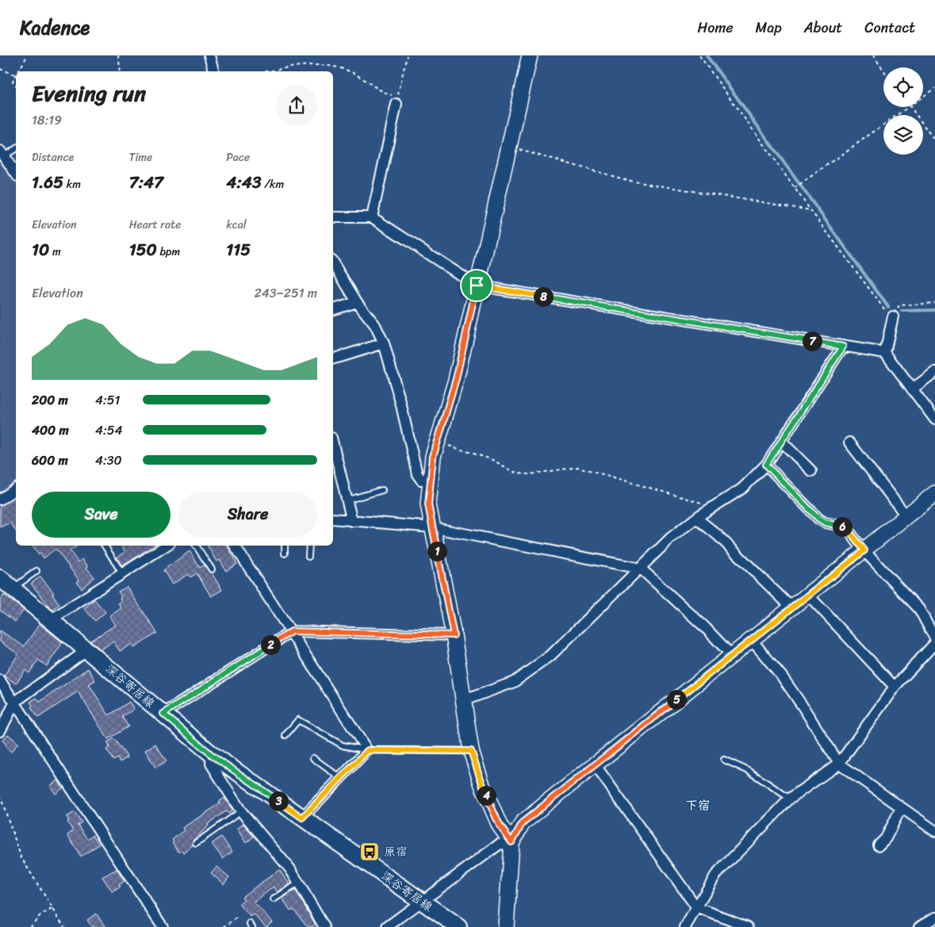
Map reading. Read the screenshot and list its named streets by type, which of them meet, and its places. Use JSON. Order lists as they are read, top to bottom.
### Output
{
  "streets": {
    "main road": ["深谷寄居線"]
  },
  "districts": ["下宿"],
  "places": {
    "bus stop": ["原宿"]
  },
  "page": {
    "header": "Kadence",
    "nav": [
      "Home",
      "Map",
      "About",
      "Contact"
    ],
    "heading": ["Evening run", "18:19"],
    "stats": [
      ["Distance", "1.65 km"],
      ["Time", "7:47"],
      ["Pace", "4:43 /km"],
      ["Elevation", "10 m"],
      ["Heart rate", "150 bpm"],
      ["kcal", "115"]
    ],
    "chart": ["Elevation", "243–251 m"],
    "pins": [
      "8",
      "7",
      "6",
      "1",
      "2",
      "5",
      "4",
      "3"
    ],
    "list": [
      {
        "name": "200 m",
        "note": "4:51"
      },
      {
        "name": "400 m",
        "note": "4:54"
      },
      {
        "name": "600 m",
        "note": "4:30"
      }
    ],
    "buttons": ["Save", "Share"]
  }
}
